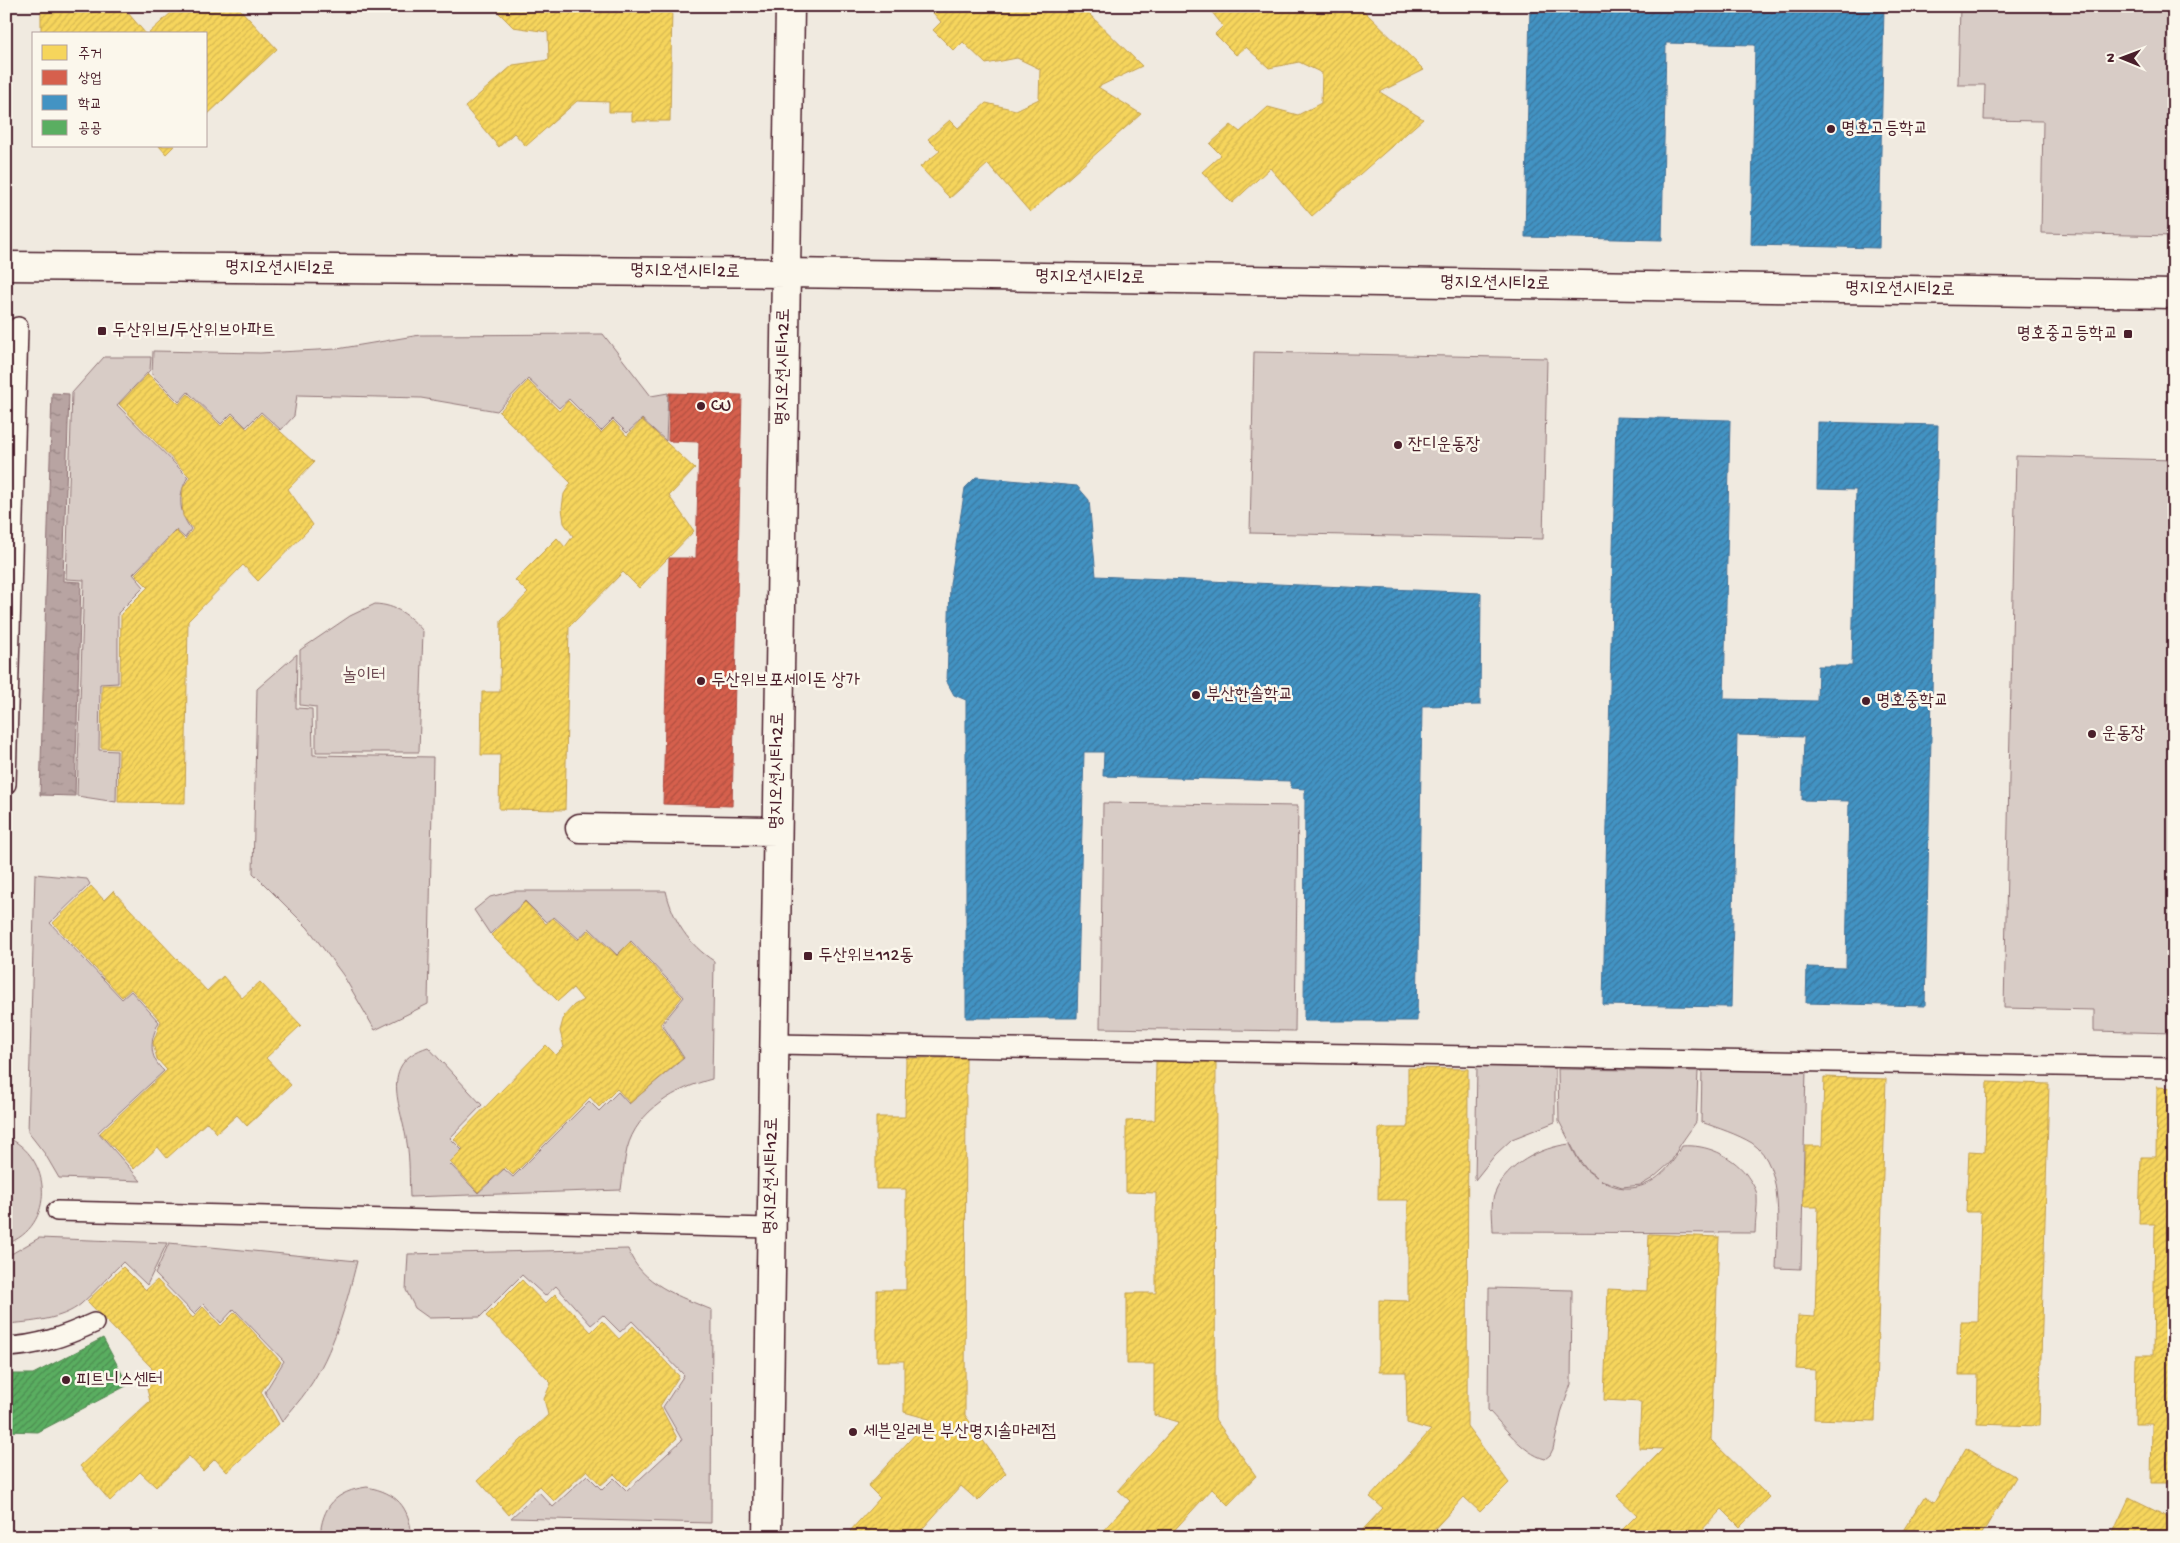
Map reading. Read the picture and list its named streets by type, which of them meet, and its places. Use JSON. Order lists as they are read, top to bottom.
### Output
{
  "streets": {
    "street": ["명지오션시티2로", "명지오션시티12로"]
  },
  "crossings": [
    ["명지오션시티2로", "명지오션시티12로"]
  ],
  "parks": ["놀이터"],
  "places": {
    "other": [
      "명호고등학교",
      "CU",
      "잔디운동장",
      "두산위브포세이돈 상가",
      "부산한솔학교",
      "명호중학교",
      "운동장",
      "피트니스센터",
      "세븐일레븐 부산명지솔마레점"
    ],
    "transit": ["두산위브/두산위브아파트", "명호중고등학교", "두산위브112동"]
  },
  "legend": [
    "주거",
    "상업",
    "학교",
    "공공"
  ],
  "north": "left"
}
